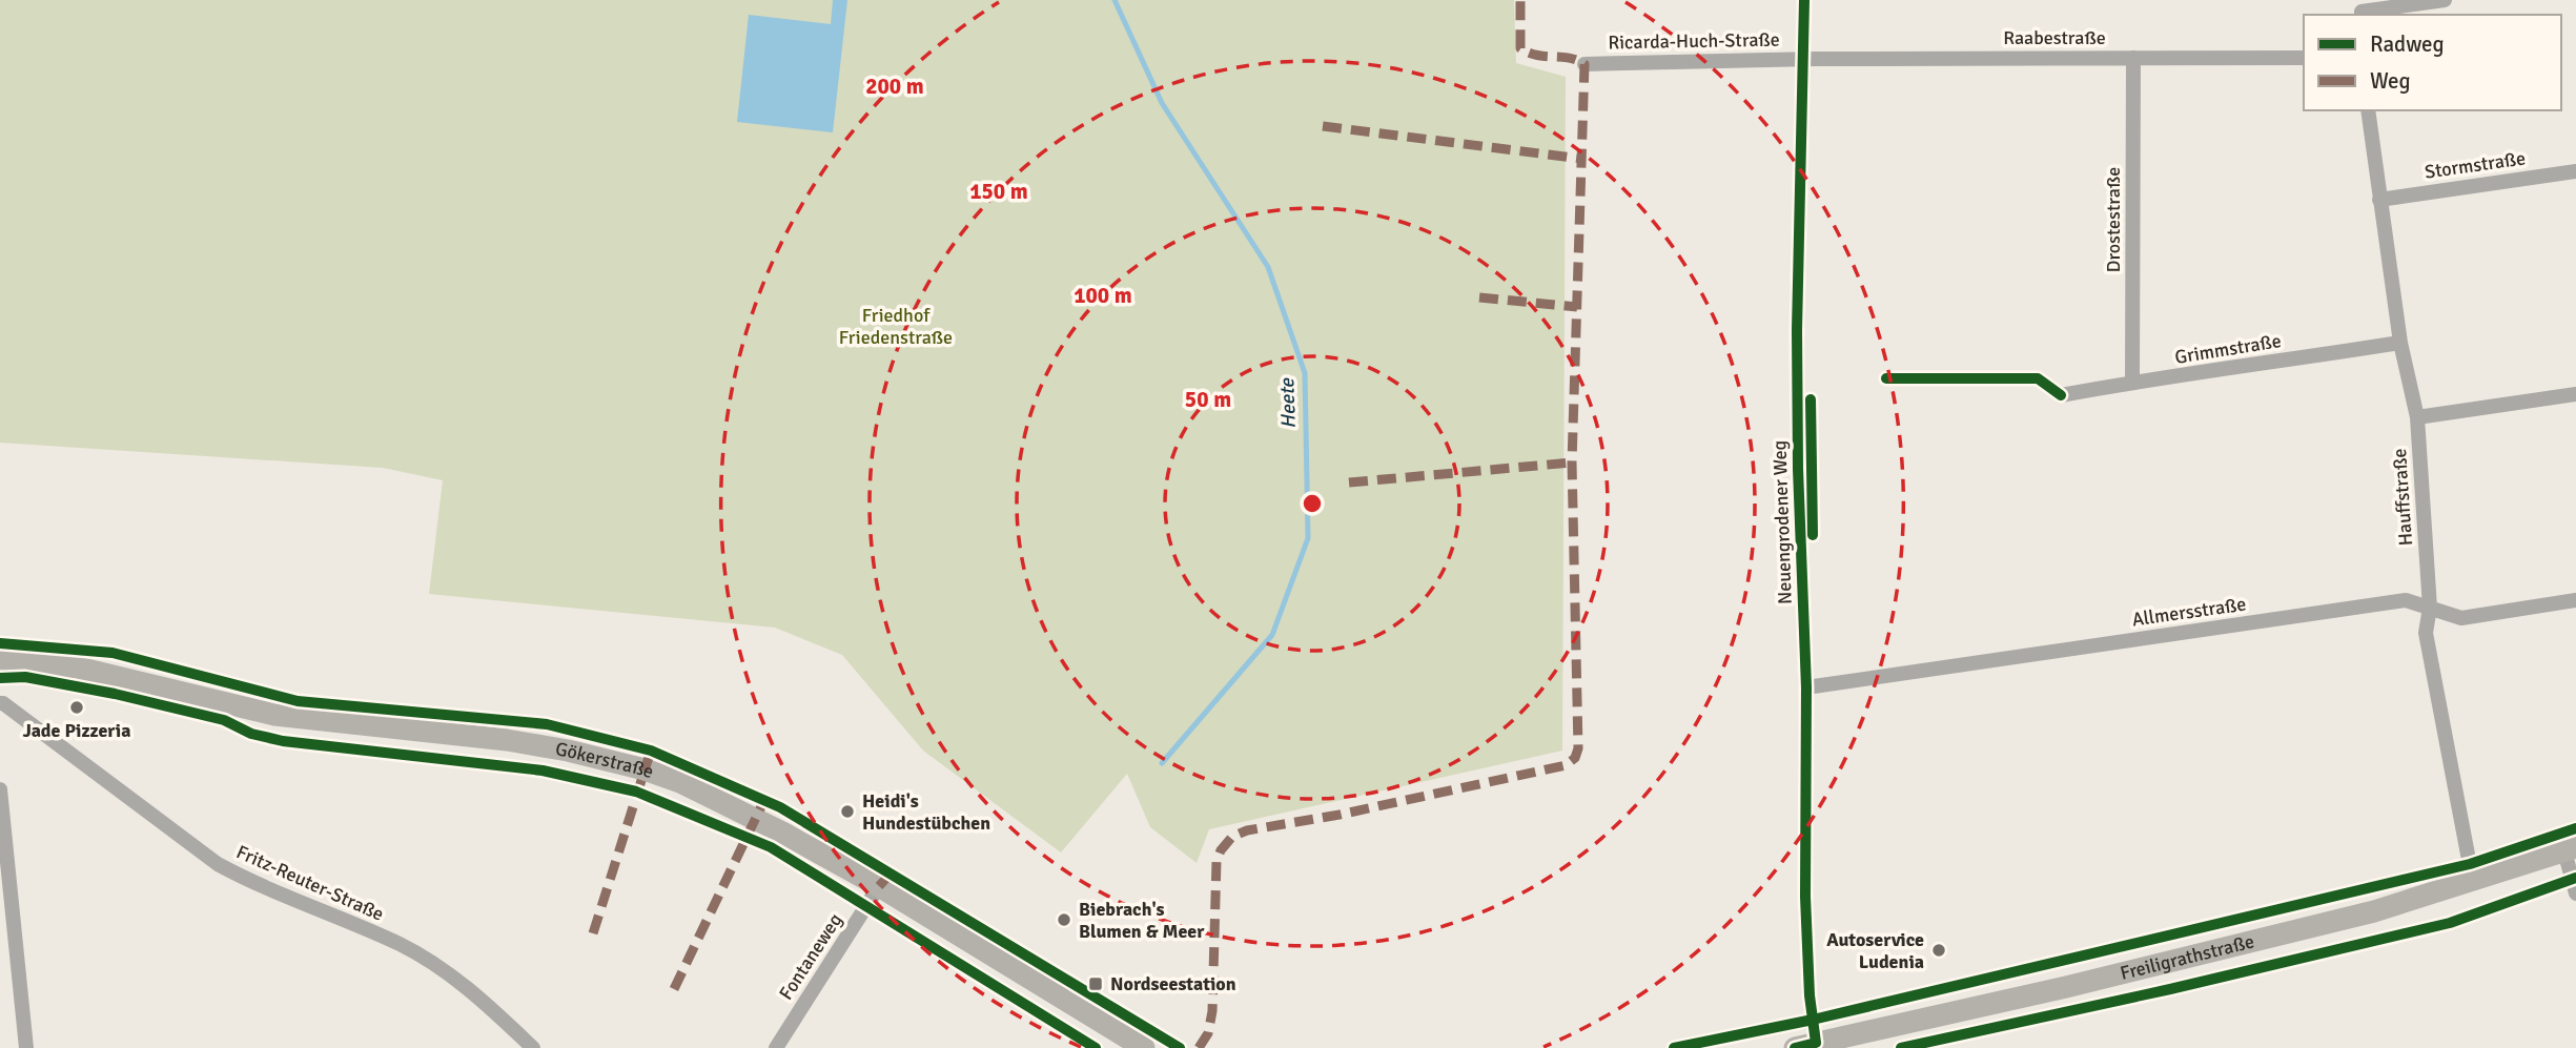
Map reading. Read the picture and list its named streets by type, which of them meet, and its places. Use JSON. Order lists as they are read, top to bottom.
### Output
{
  "streets": {
    "main road": ["Gökerstraße", "Freiligrathstraße"],
    "street": [
      "Raabestraße",
      "Ricarda-Huch-Straße",
      "Stormstraße",
      "Drostestraße",
      "Grimmstraße",
      "Hauffstraße",
      "Neuengrodener Weg",
      "Allmersstraße",
      "Fritz-Reuter-Straße",
      "Fontaneweg"
    ]
  },
  "crossings": [
    ["Raabestraße", "Ricarda-Huch-Straße"],
    ["Raabestraße", "Drostestraße"],
    ["Raabestraße", "Neuengrodener Weg"],
    ["Ricarda-Huch-Straße", "Neuengrodener Weg"],
    ["Stormstraße", "Hauffstraße"],
    ["Drostestraße", "Grimmstraße"],
    ["Grimmstraße", "Hauffstraße"],
    ["Hauffstraße", "Allmersstraße"],
    ["Hauffstraße", "Freiligrathstraße"],
    ["Neuengrodener Weg", "Allmersstraße"],
    ["Neuengrodener Weg", "Freiligrathstraße"],
    ["Gökerstraße", "Fontaneweg"]
  ],
  "water": ["Heete"],
  "parks": ["Friedhof Friedenstraße"],
  "places": {
    "other": [
      "Jade Pizzeria",
      "Heidi's Hundestübchen",
      "Biebrach's Blumen & Meer",
      "Autoservice Ludenia"
    ],
    "transit": ["Nordseestation"]
  },
  "legend": ["Radweg", "Weg"],
  "rings": [
    "200 m",
    "150 m",
    "100 m",
    "50 m"
  ]
}
